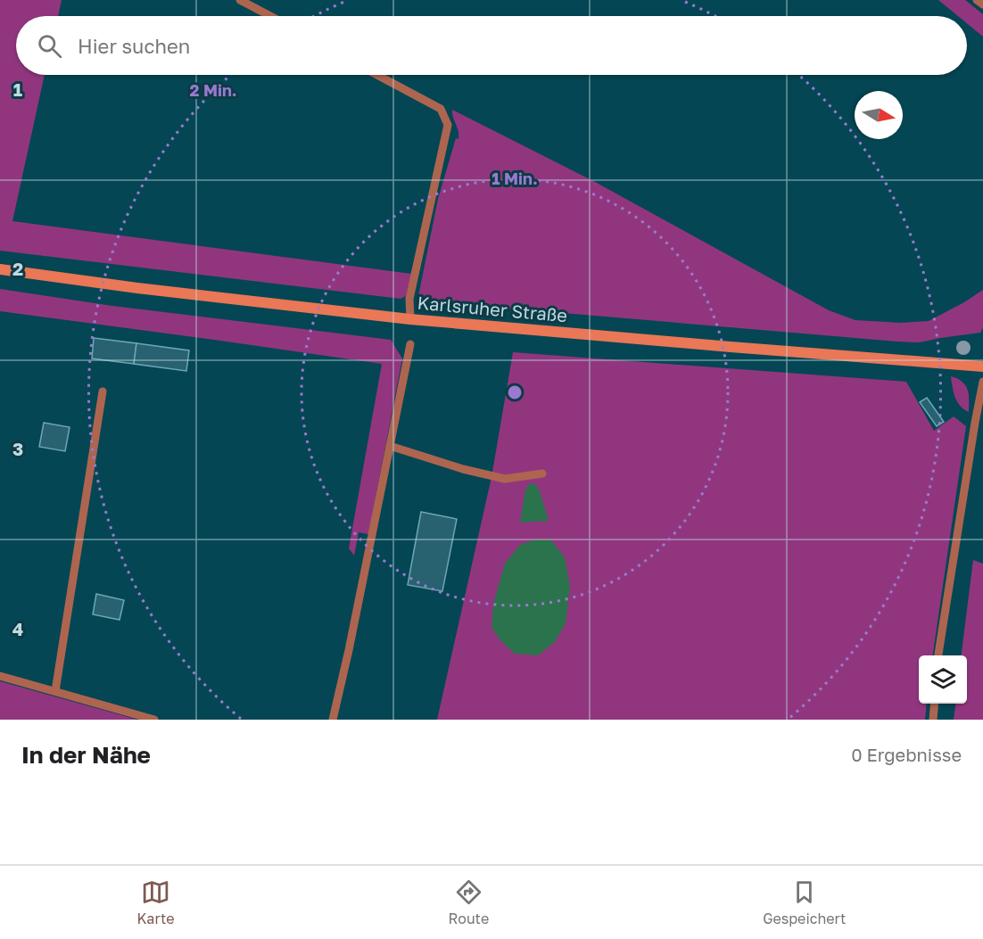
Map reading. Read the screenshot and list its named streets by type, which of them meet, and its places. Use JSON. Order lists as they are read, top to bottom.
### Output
{
  "streets": {
    "main road": ["Karlsruher Straße"]
  },
  "north": "right",
  "page": {
    "search": "Hier suchen",
    "heading": ["In der Nähe", "0 Ergebnisse"],
    "nav": ["Karte", "Route", "Gespeichert"]
  },
  "grid": {
    "rows": [
      "1",
      "2",
      "3",
      "4"
    ]
  },
  "rings": ["2 Min.", "1 Min."]
}
